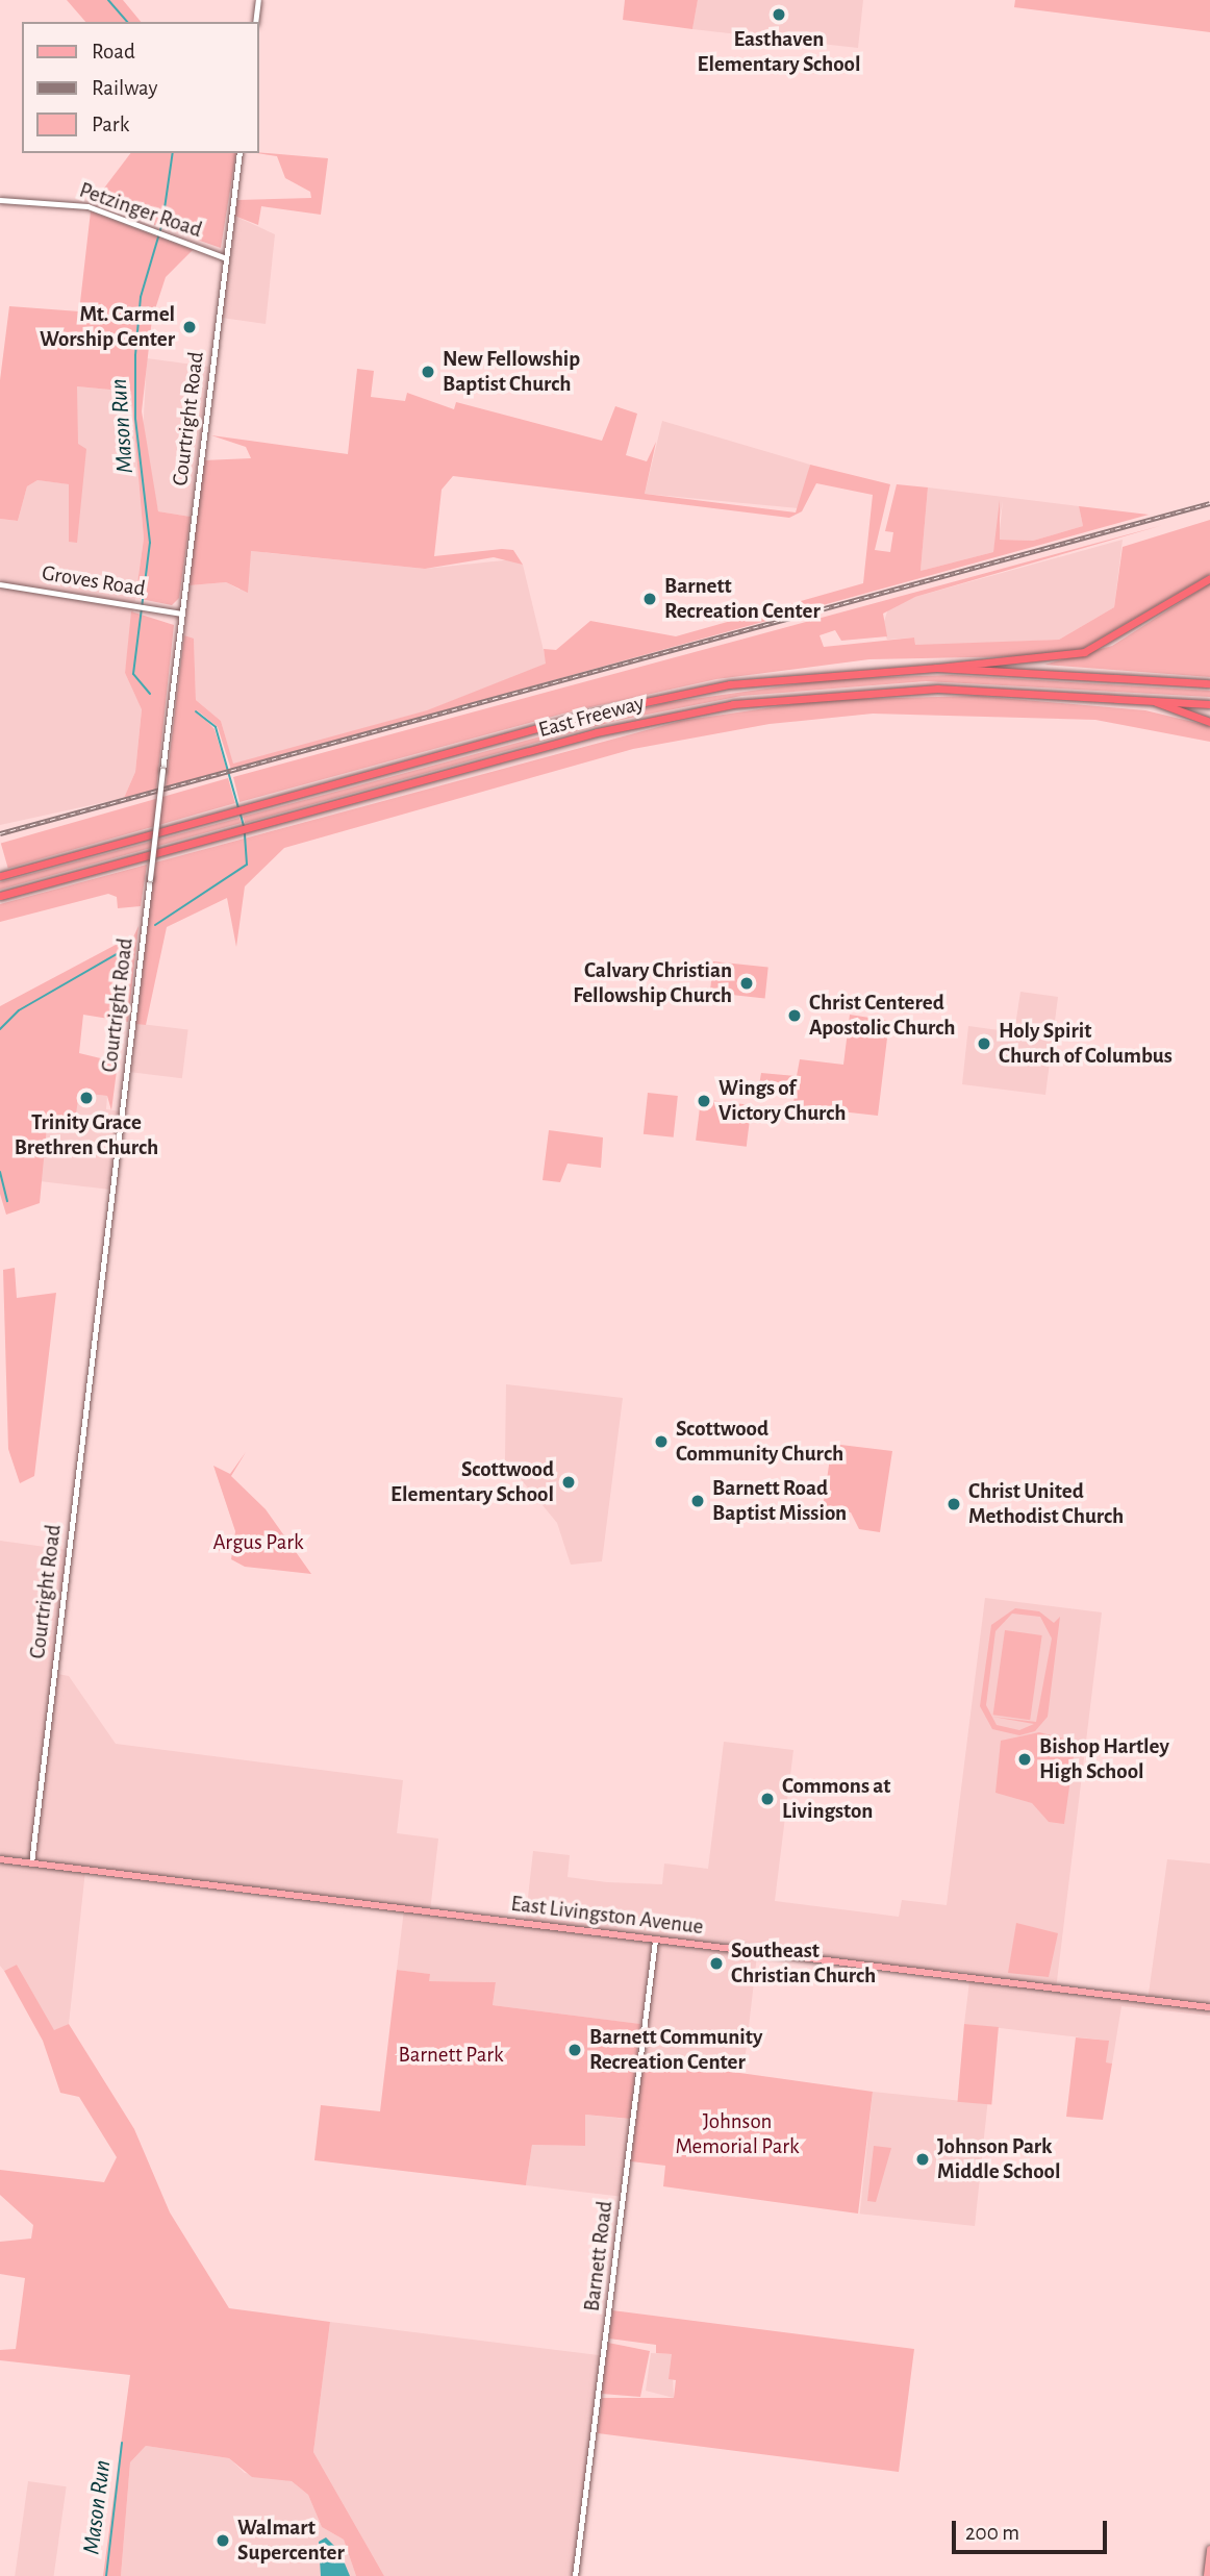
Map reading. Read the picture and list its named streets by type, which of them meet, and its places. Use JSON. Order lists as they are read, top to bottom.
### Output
{
  "streets": {
    "highway": ["East Freeway"],
    "main road": ["East Livingston Avenue"],
    "street": [
      "Petzinger Road",
      "Courtright Road",
      "Groves Road",
      "Barnett Road"
    ]
  },
  "crossings": [
    ["Petzinger Road", "Courtright Road"],
    ["Courtright Road", "Groves Road"],
    ["Courtright Road", "East Livingston Avenue"],
    ["East Livingston Avenue", "Barnett Road"]
  ],
  "water": ["Mason Run"],
  "parks": ["Argus Park", "Barnett Park", "Johnson Memorial Park"],
  "places": [
    "Easthaven Elementary School",
    "Mt. Carmel Worship Center",
    "New Fellowship Baptist Church",
    "Barnett Recreation Center",
    "Calvary Christian Fellowship Church",
    "Christ Centered Apostolic Church",
    "Holy Spirit Church of Columbus",
    "Trinity Grace Brethren Church",
    "Wings of Victory Church",
    "Scottwood Community Church",
    "Scottwood Elementary School",
    "Barnett Road Baptist Mission",
    "Christ United Methodist Church",
    "Bishop Hartley High School",
    "Commons at Livingston",
    "Southeast Christian Church",
    "Barnett Community Recreation Center",
    "Johnson Park Middle School",
    "Walmart Supercenter"
  ],
  "legend": ["Road", "Railway", "Park"],
  "scale_bar": "200 m"
}
